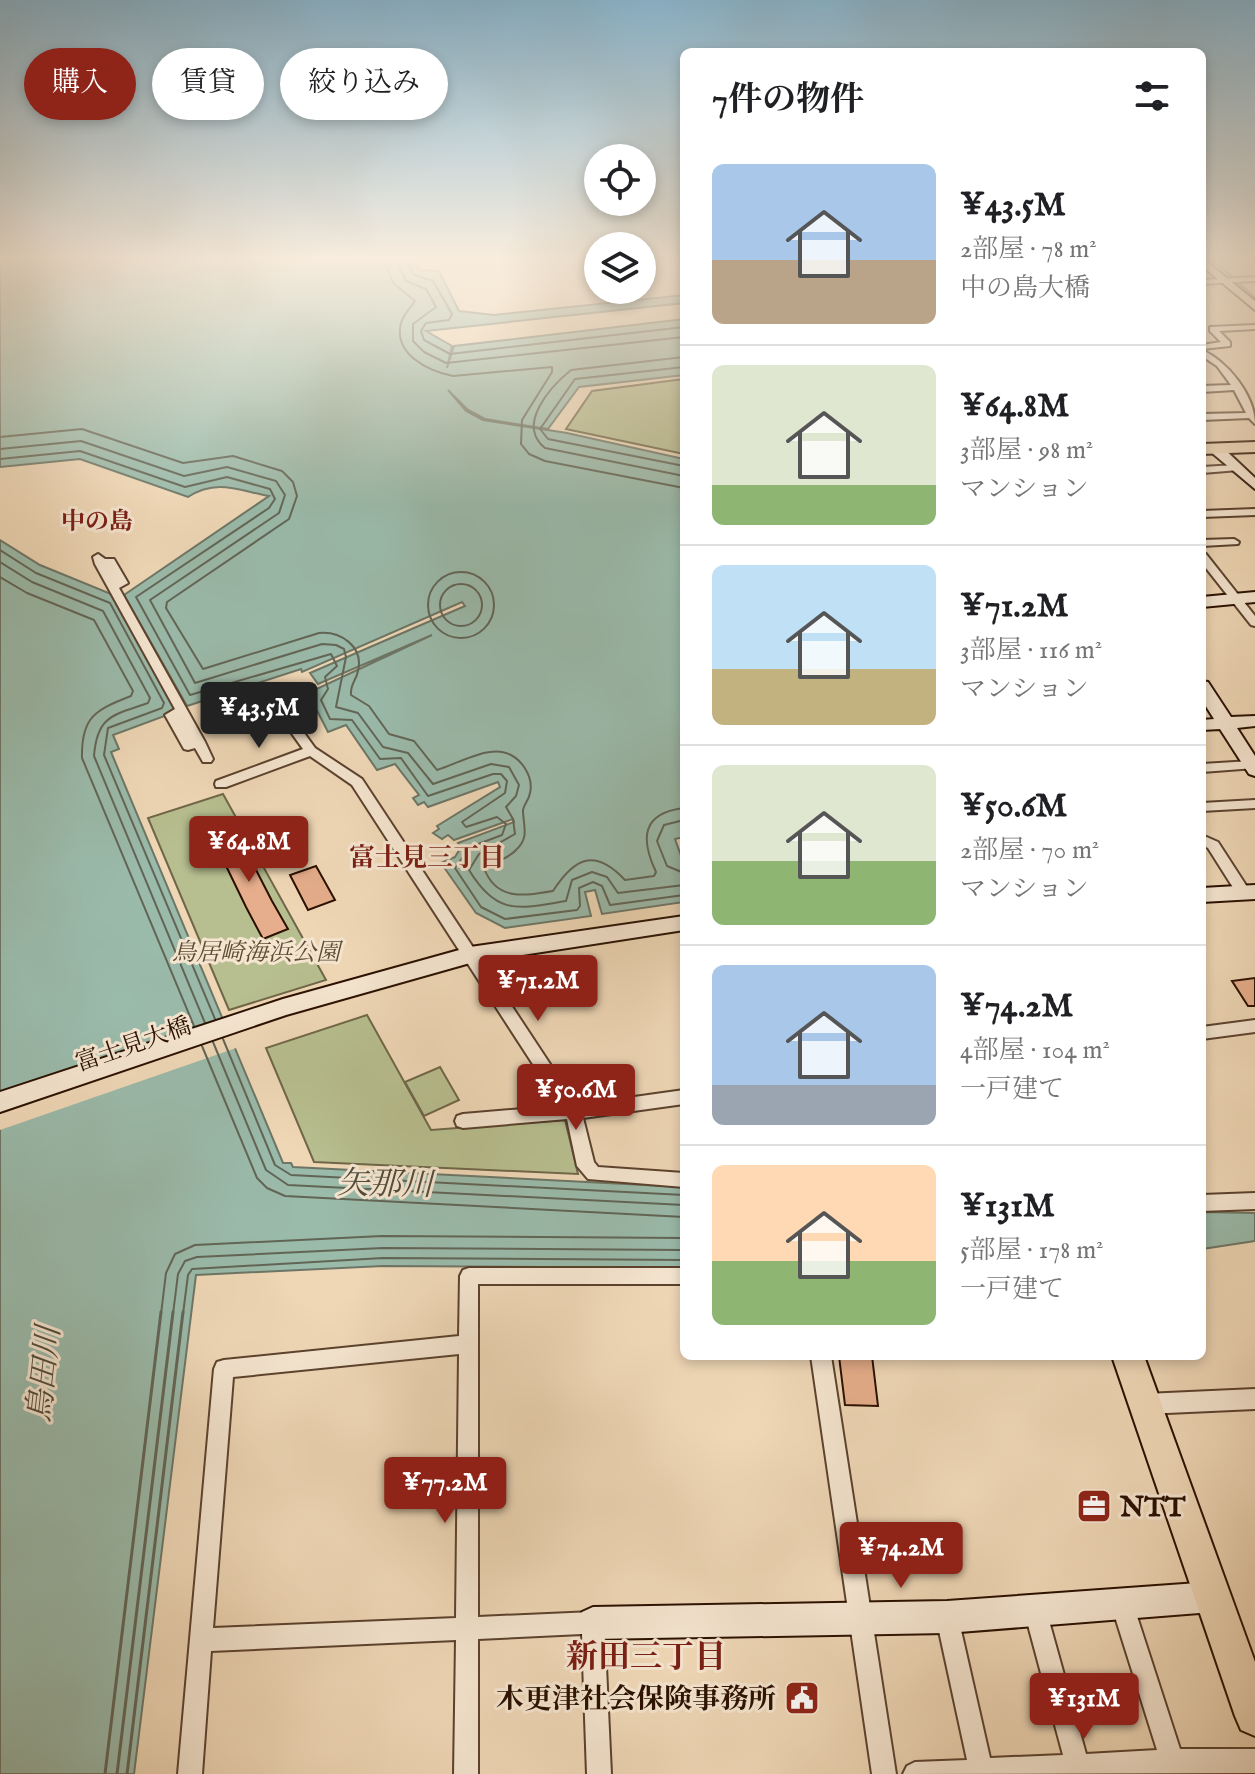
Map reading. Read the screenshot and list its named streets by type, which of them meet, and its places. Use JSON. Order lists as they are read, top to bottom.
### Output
{
  "streets": {
    "street": ["富士見大橋"]
  },
  "districts": ["中の島", "富士見三丁目", "新田三丁目"],
  "water": ["矢那川", "鳥田川"],
  "parks": ["鳥居崎海浜公園"],
  "places": {
    "office": ["NTT"],
    "public building": ["木更津社会保険事務所"]
  },
  "page": {
    "chip": ["購入", "賃貸", "絞り込み"],
    "heading": "7件の物件",
    "list": [
      {
        "name": "¥43.5M",
        "note": "2部屋 · 78 m² · 中の島大橋"
      },
      {
        "name": "¥64.8M",
        "note": "3部屋 · 98 m² · マンション"
      },
      {
        "name": "¥71.2M",
        "note": "3部屋 · 116 m² · マンション"
      },
      {
        "name": "¥50.6M",
        "note": "2部屋 · 70 m² · マンション"
      },
      {
        "name": "¥74.2M",
        "note": "4部屋 · 104 m² · 一戸建て"
      },
      {
        "name": "¥131M",
        "note": "5部屋 · 178 m² · 一戸建て"
      }
    ],
    "price": [
      "¥43.5M",
      "¥64.8M",
      "¥71.2M",
      "¥50.6M",
      "¥77.2M",
      "¥74.2M",
      "¥131M"
    ]
  }
}
